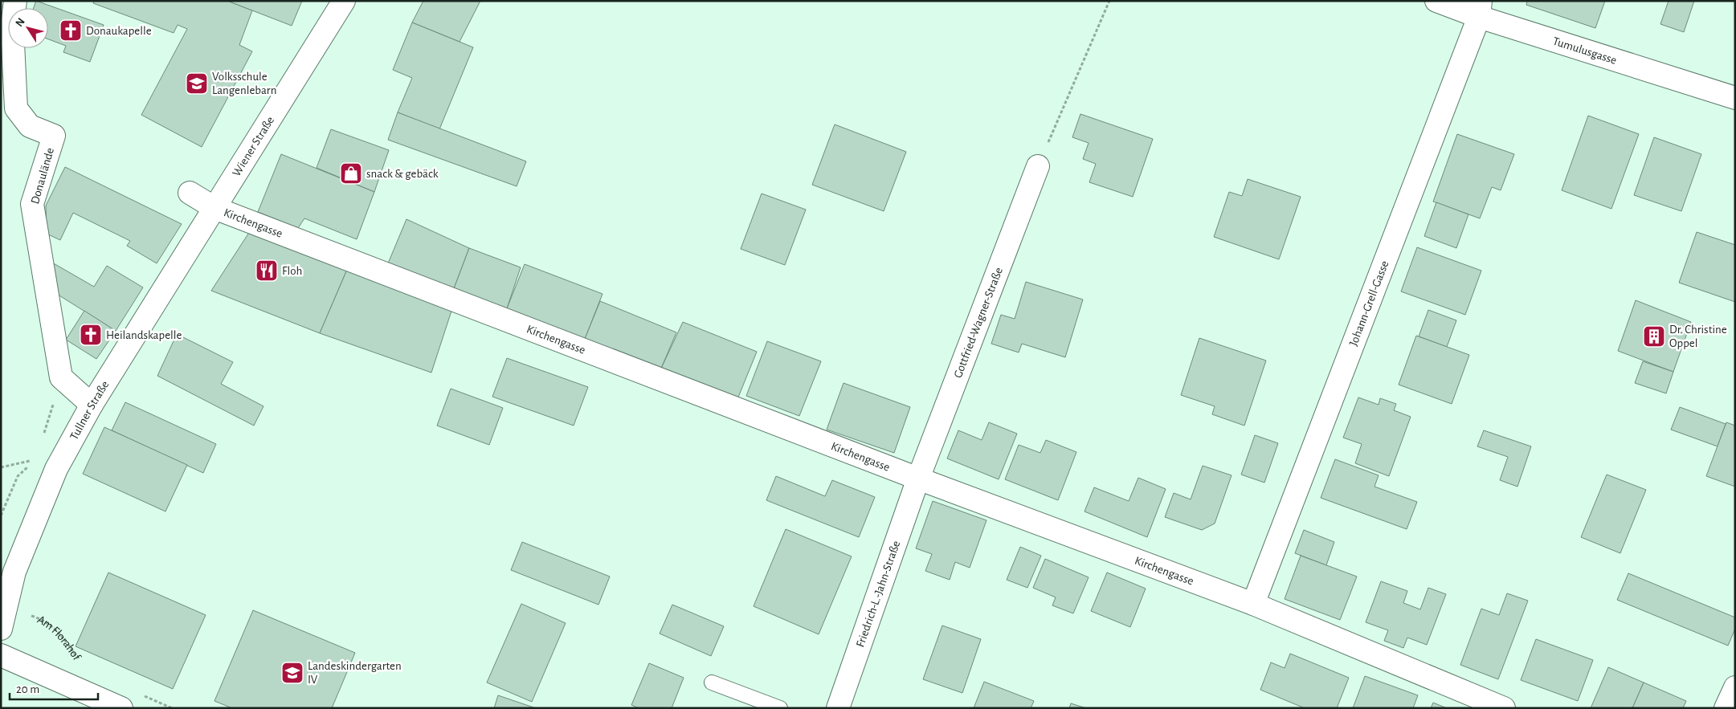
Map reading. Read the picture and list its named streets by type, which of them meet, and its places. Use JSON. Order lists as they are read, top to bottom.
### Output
{
  "streets": {
    "street": [
      "Tumulusgasse",
      "Wiener Straße",
      "Donaulände",
      "Kirchengasse",
      "Johann-Grell-Gasse",
      "Gottfried-Wagner-Straße",
      "Tullner Straße",
      "Friedrich-L.-Jahn-Straße"
    ],
    "path": ["Am Florahof"]
  },
  "crossings": [
    ["Tumulusgasse", "Johann-Grell-Gasse"],
    ["Wiener Straße", "Kirchengasse"],
    ["Wiener Straße", "Tullner Straße"],
    ["Kirchengasse", "Johann-Grell-Gasse"],
    ["Kirchengasse", "Gottfried-Wagner-Straße"],
    ["Kirchengasse", "Tullner Straße"],
    ["Kirchengasse", "Friedrich-L.-Jahn-Straße"],
    ["Gottfried-Wagner-Straße", "Friedrich-L.-Jahn-Straße"],
    ["Tullner Straße", "Am Florahof"]
  ],
  "places": {
    "church": ["Donaukapelle", "Heilandskapelle"],
    "school or university": ["Volksschule Langenlebarn", "Landeskindergarten IV"],
    "shop": ["snack & gebäck"],
    "restaurant": ["Floh"],
    "building": ["Dr. Christine Oppel"]
  },
  "scale_bar": "20 m",
  "north": "top left"
}
